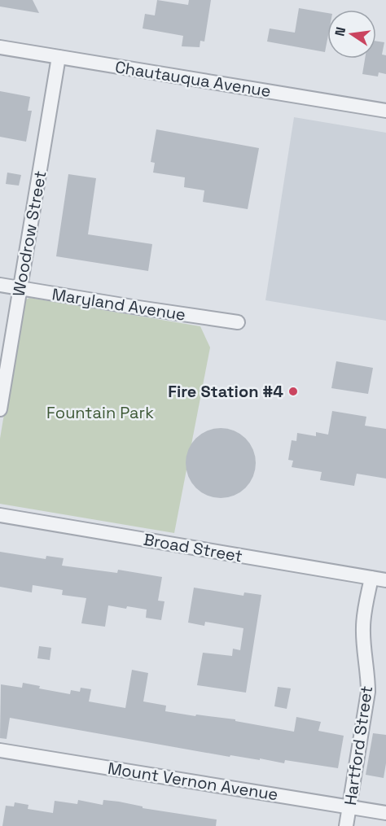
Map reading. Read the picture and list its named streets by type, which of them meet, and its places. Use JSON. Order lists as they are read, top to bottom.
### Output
{
  "streets": {
    "street": [
      "Chautauqua Avenue",
      "Woodrow Street",
      "Maryland Avenue",
      "Broad Street",
      "Hartford Street",
      "Mount Vernon Avenue"
    ]
  },
  "crossings": [
    ["Chautauqua Avenue", "Woodrow Street"],
    ["Woodrow Street", "Maryland Avenue"],
    ["Broad Street", "Hartford Street"],
    ["Hartford Street", "Mount Vernon Avenue"]
  ],
  "parks": ["Fountain Park"],
  "places": ["Fire Station #4"],
  "north": "left"
}
